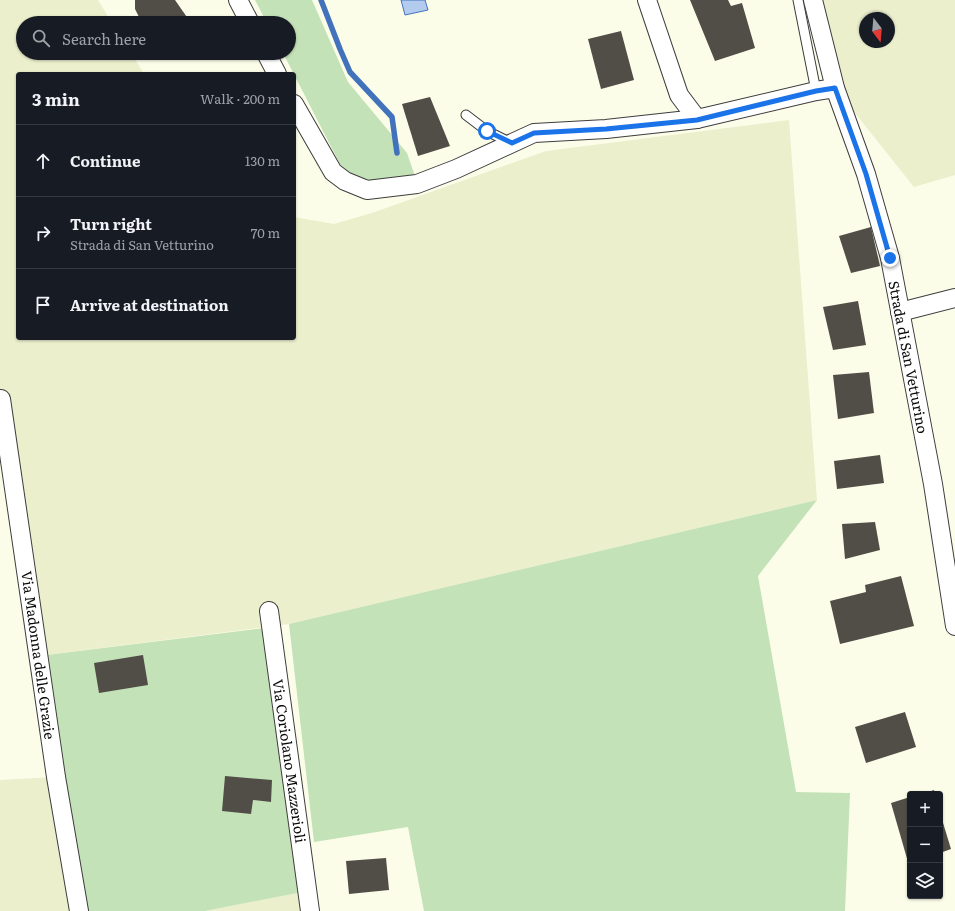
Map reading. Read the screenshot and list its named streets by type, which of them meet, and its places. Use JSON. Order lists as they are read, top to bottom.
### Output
{
  "streets": {
    "street": ["Strada di San Vetturino", "Via Madonna delle Grazie", "Via Coriolano Mazzerioli"]
  },
  "north": "bottom",
  "page": {
    "search": "Search here",
    "heading": ["3 min", "Walk · 200 m"],
    "list": [
      ["Continue", "130 m"],
      ["Turn right", "Strada di San Vetturino", "70 m"],
      "Arrive at destination"
    ],
    "map_buttons": ["+", "−"]
  }
}
